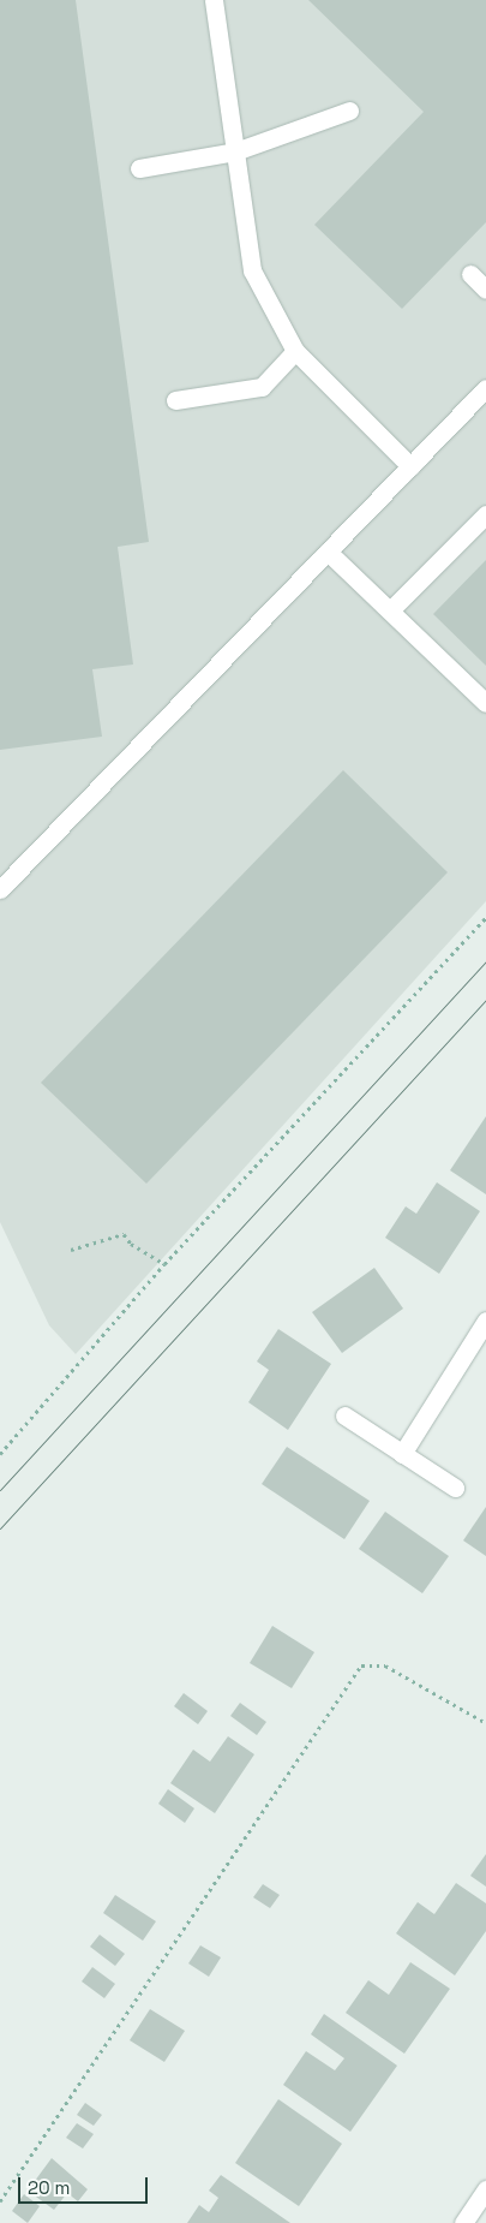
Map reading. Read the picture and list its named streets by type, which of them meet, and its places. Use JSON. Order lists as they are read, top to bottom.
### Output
{
  "scale_bar": "20 m"
}
